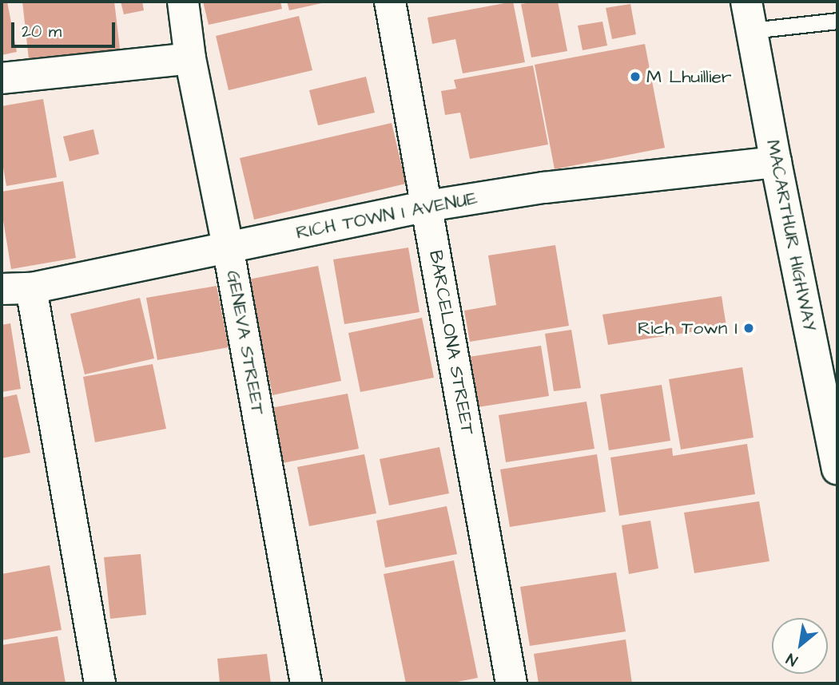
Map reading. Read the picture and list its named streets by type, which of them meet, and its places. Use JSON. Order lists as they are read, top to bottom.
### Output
{
  "streets": {
    "main road": [
      "RICH TOWN I AVENUE",
      "MACARTHUR HIGHWAY",
      "GENEVA STREET",
      "BARCELONA STREET"
    ]
  },
  "crossings": [
    ["RICH TOWN I AVENUE", "MACARTHUR HIGHWAY"],
    ["RICH TOWN I AVENUE", "GENEVA STREET"],
    ["RICH TOWN I AVENUE", "BARCELONA STREET"]
  ],
  "places": ["M Lhuillier", "Rich Town I"],
  "scale_bar": "20 m",
  "north": "bottom left"
}
